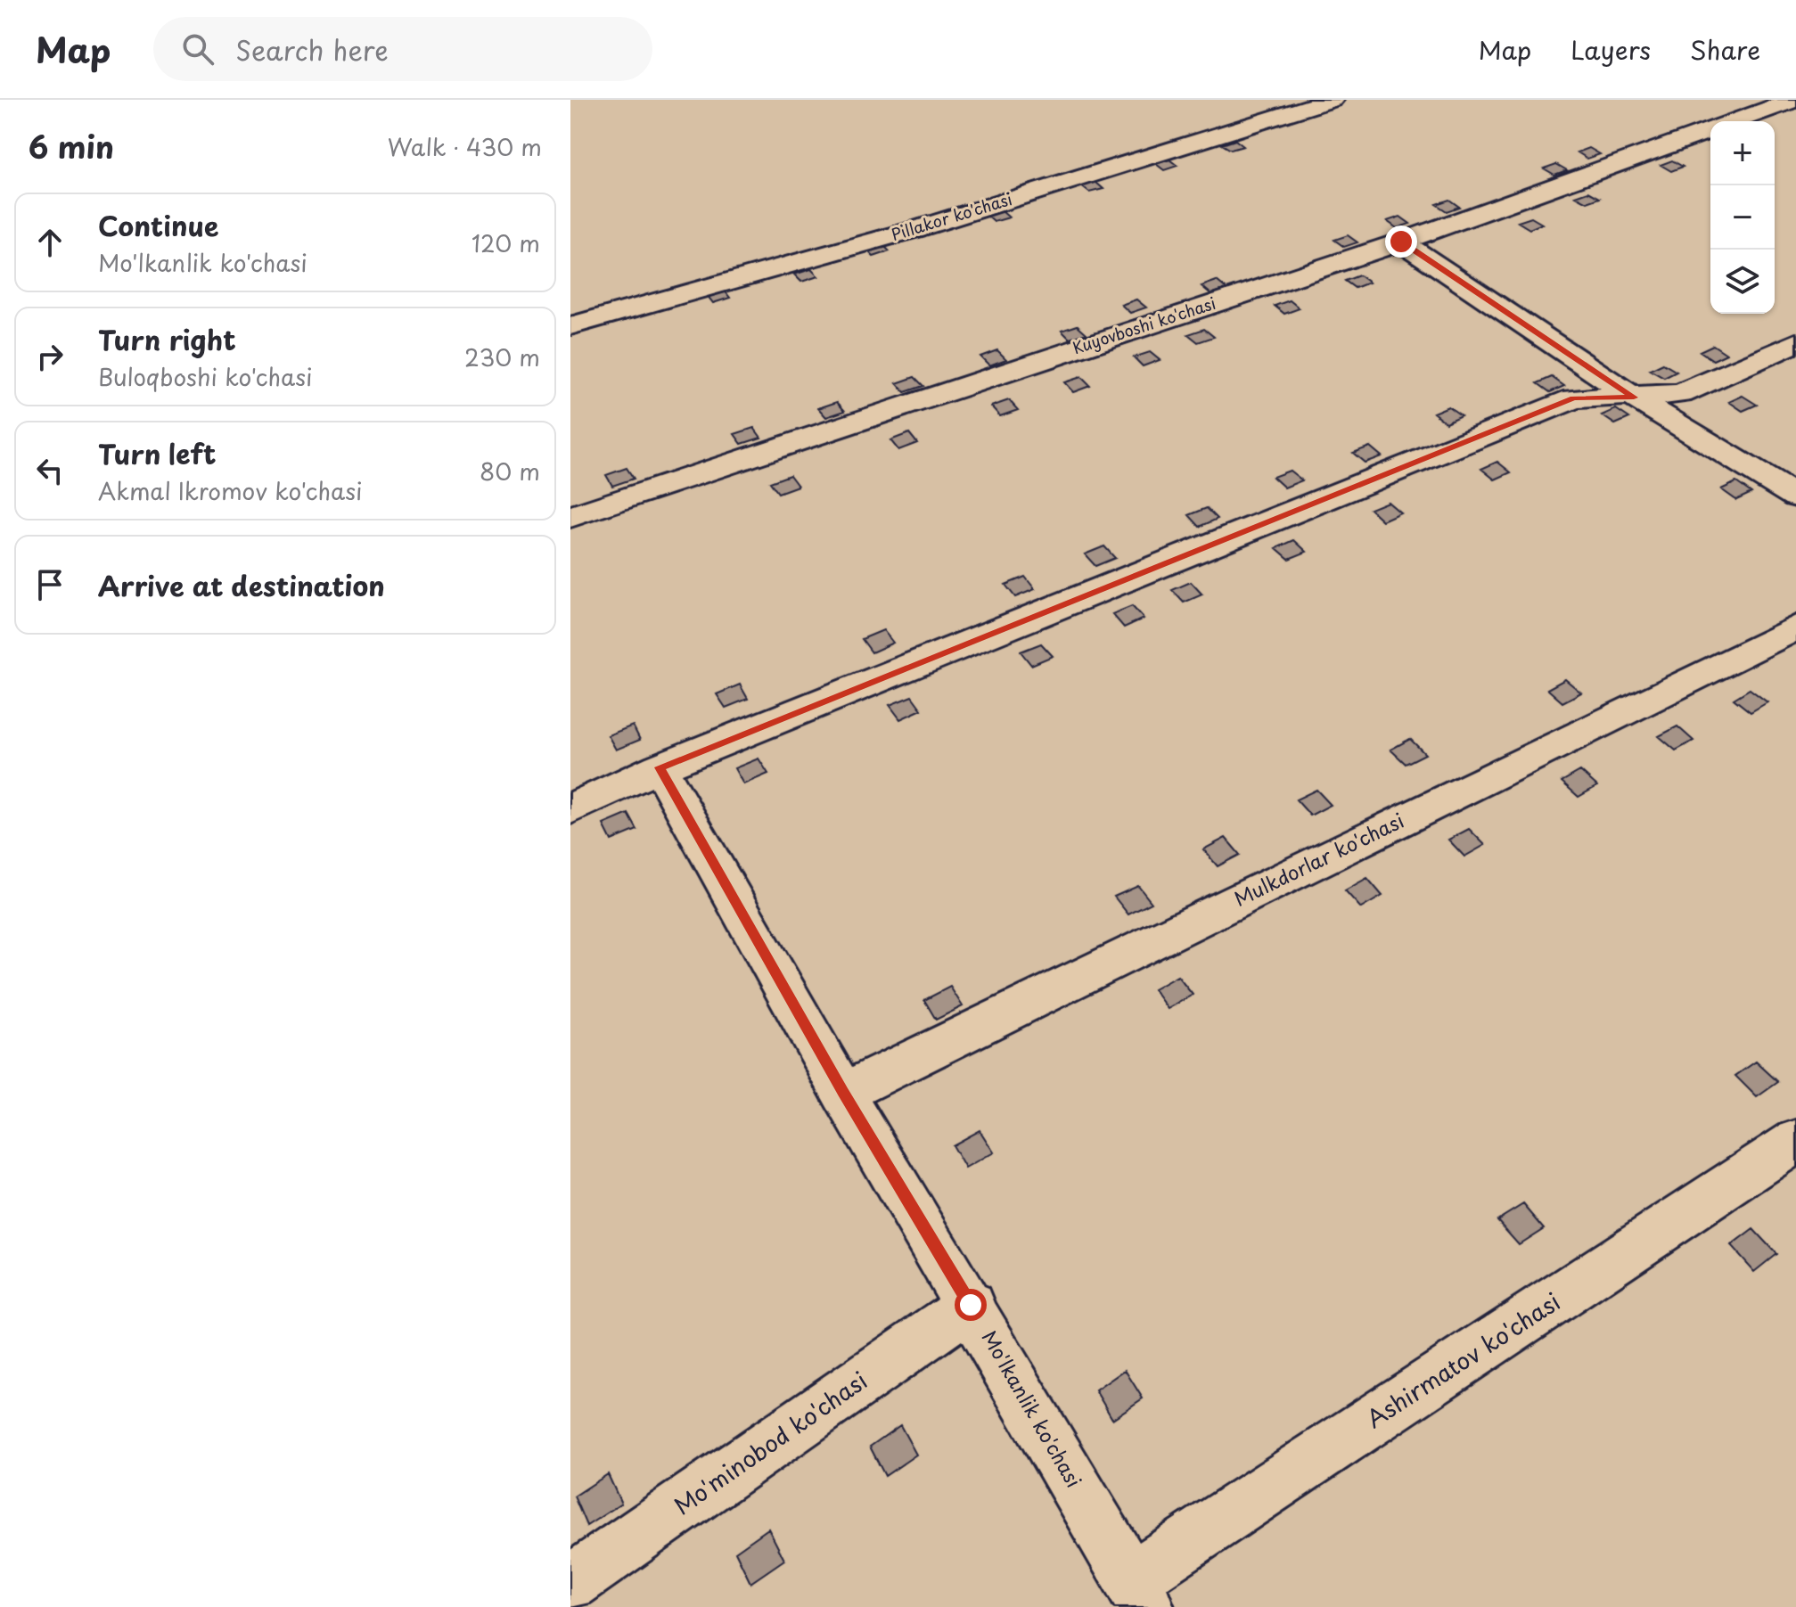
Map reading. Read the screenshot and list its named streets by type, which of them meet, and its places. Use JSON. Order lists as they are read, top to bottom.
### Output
{
  "streets": {
    "street": [
      "Pillakor ko'chasi",
      "Kuyovboshi ko'chasi",
      "Mulkdorlar ko'chasi",
      "Ashirmatov ko'chasi",
      "Mo'lkanlik ko'chasi",
      "Mo'minobod ko'chasi"
    ]
  },
  "crossings": [
    ["Mulkdorlar ko'chasi", "Mo'lkanlik ko'chasi"],
    ["Ashirmatov ko'chasi", "Mo'lkanlik ko'chasi"],
    ["Mo'lkanlik ko'chasi", "Mo'minobod ko'chasi"]
  ],
  "page": {
    "header": "Map",
    "search": "Search here",
    "nav": ["Map", "Layers", "Share"],
    "heading": ["6 min", "Walk · 430 m"],
    "map_buttons": ["+", "−"],
    "list": [
      ["Continue", "Mo'lkanlik ko'chasi", "120 m"],
      ["Turn right", "Buloqboshi ko'chasi", "230 m"],
      ["Turn left", "Akmal Ikromov ko'chasi", "80 m"],
      "Arrive at destination"
    ]
  }
}
